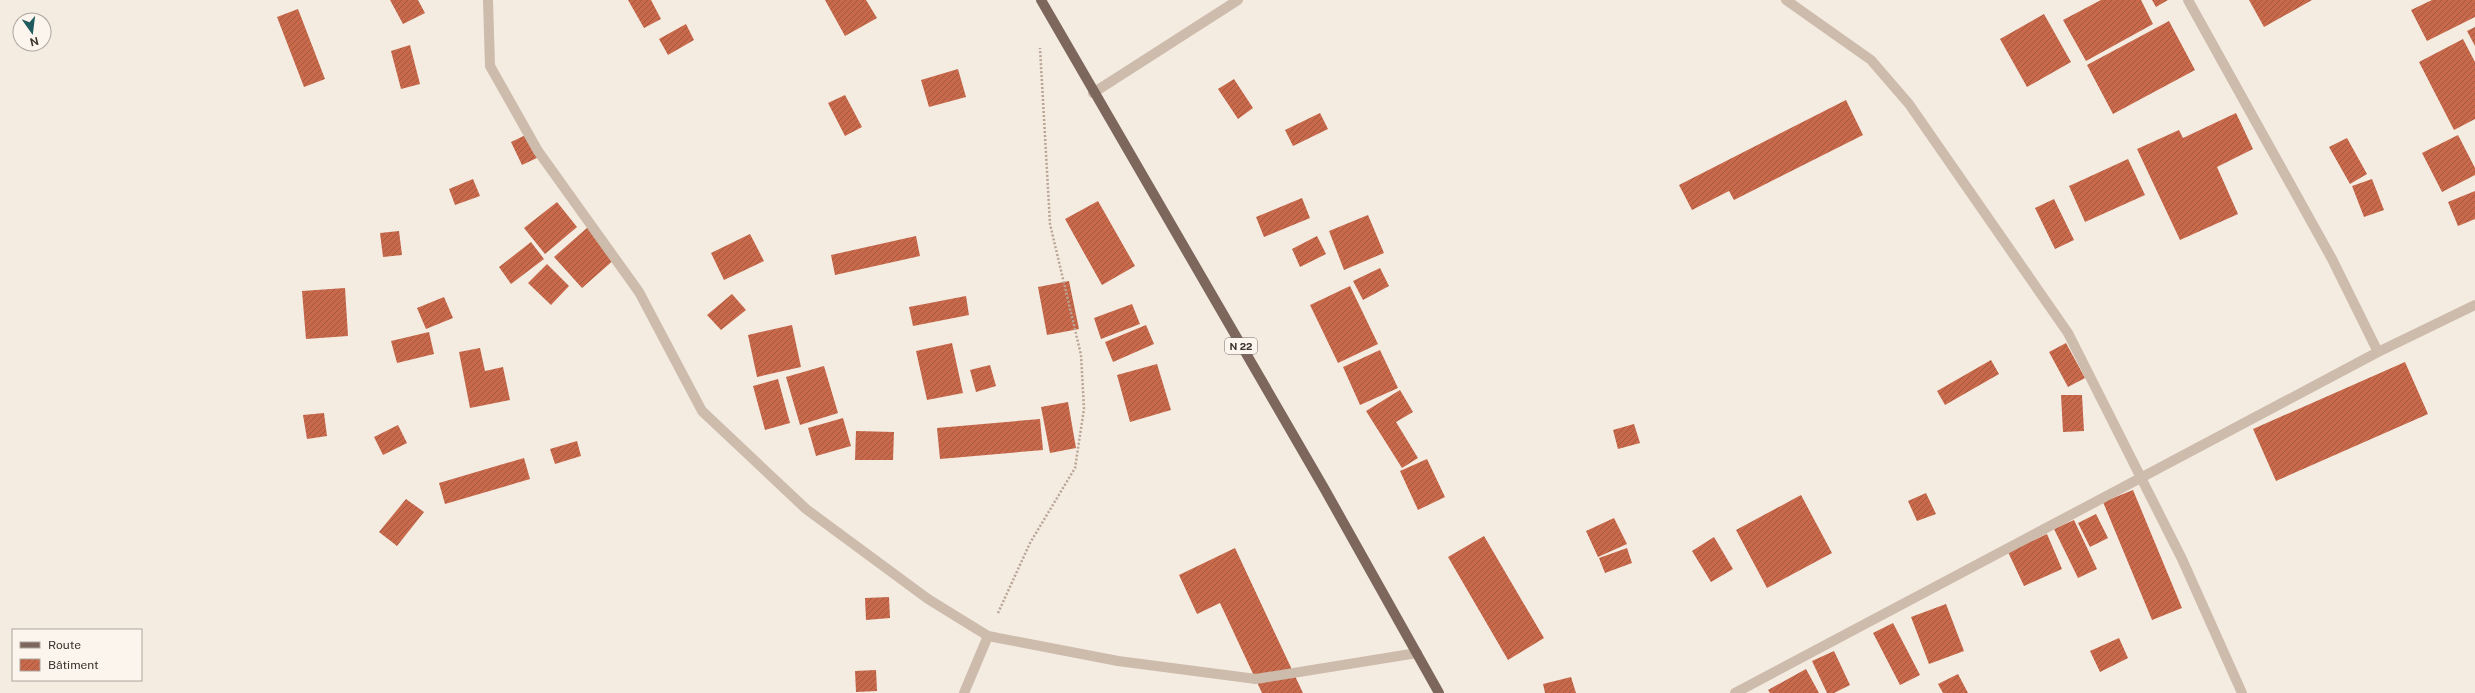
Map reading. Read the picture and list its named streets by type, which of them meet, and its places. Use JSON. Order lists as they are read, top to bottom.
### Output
{
  "streets": {
    "main road": ["N 22"]
  },
  "legend": ["Route", "Bâtiment"],
  "north": "bottom"
}
